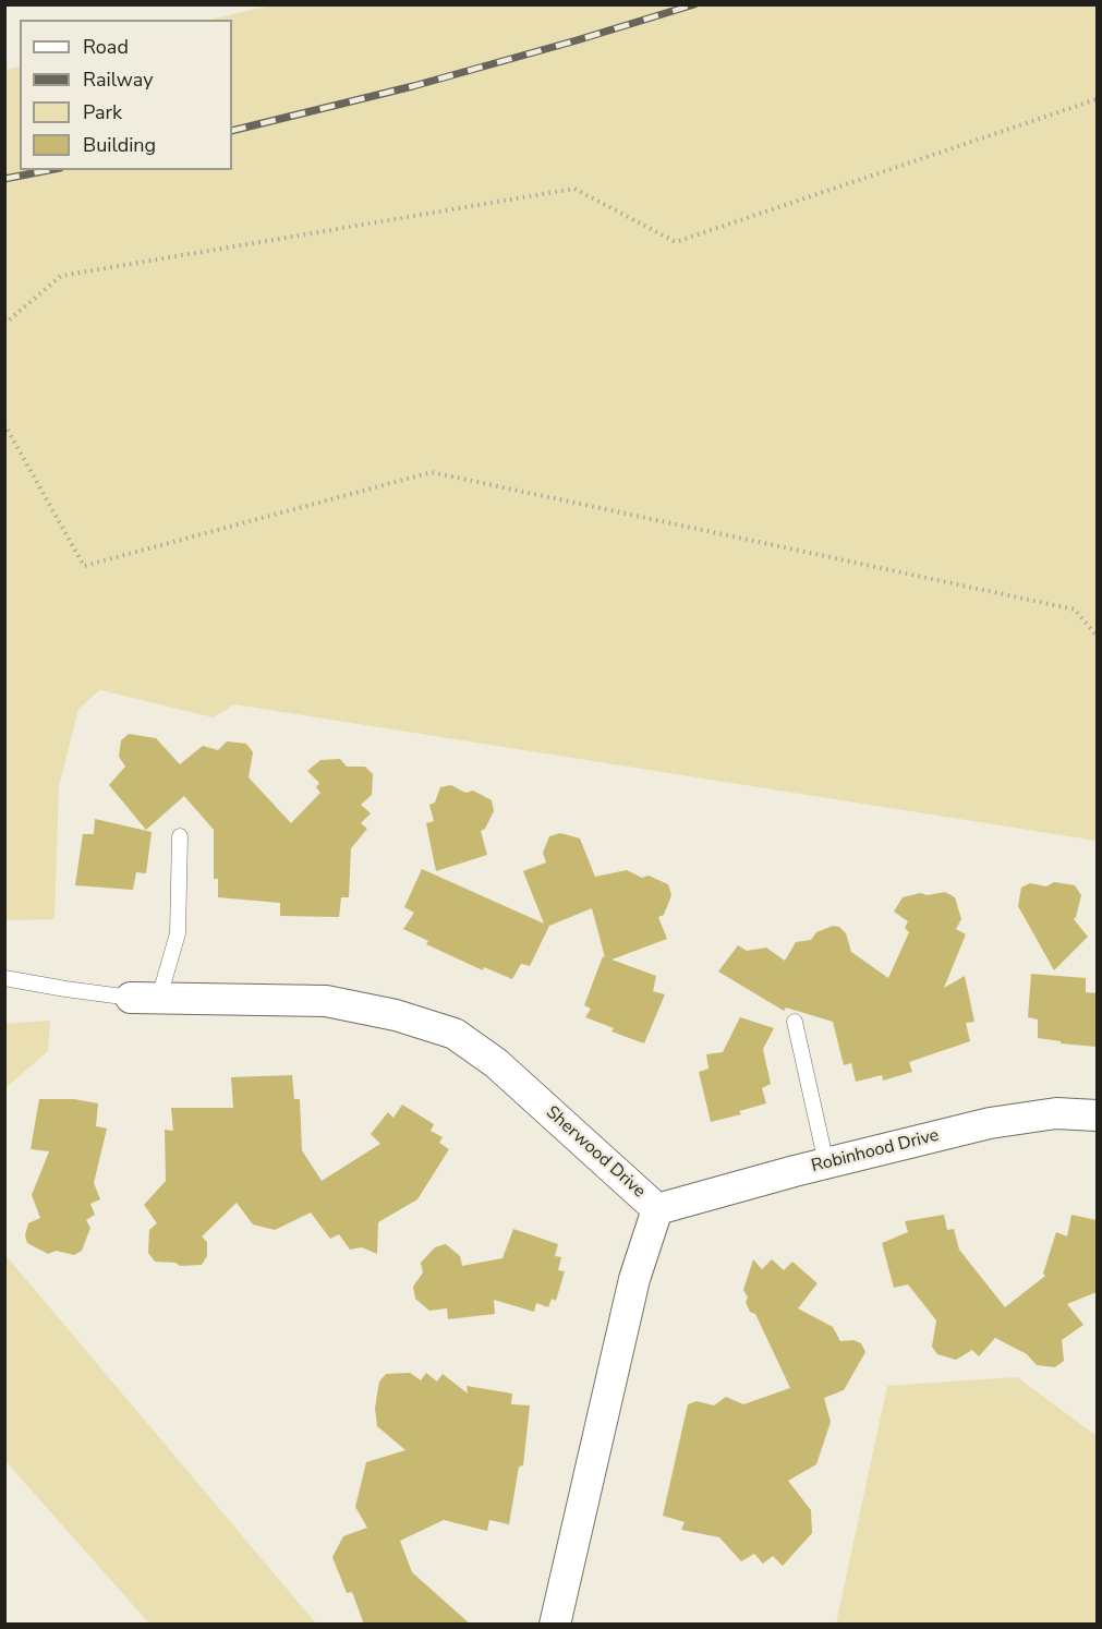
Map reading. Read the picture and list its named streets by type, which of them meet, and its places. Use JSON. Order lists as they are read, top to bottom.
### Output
{
  "streets": {
    "street": ["Robinhood Drive", "Sherwood Drive"]
  },
  "crossings": [
    ["Robinhood Drive", "Sherwood Drive"]
  ],
  "legend": [
    "Road",
    "Railway",
    "Park",
    "Building"
  ]
}
